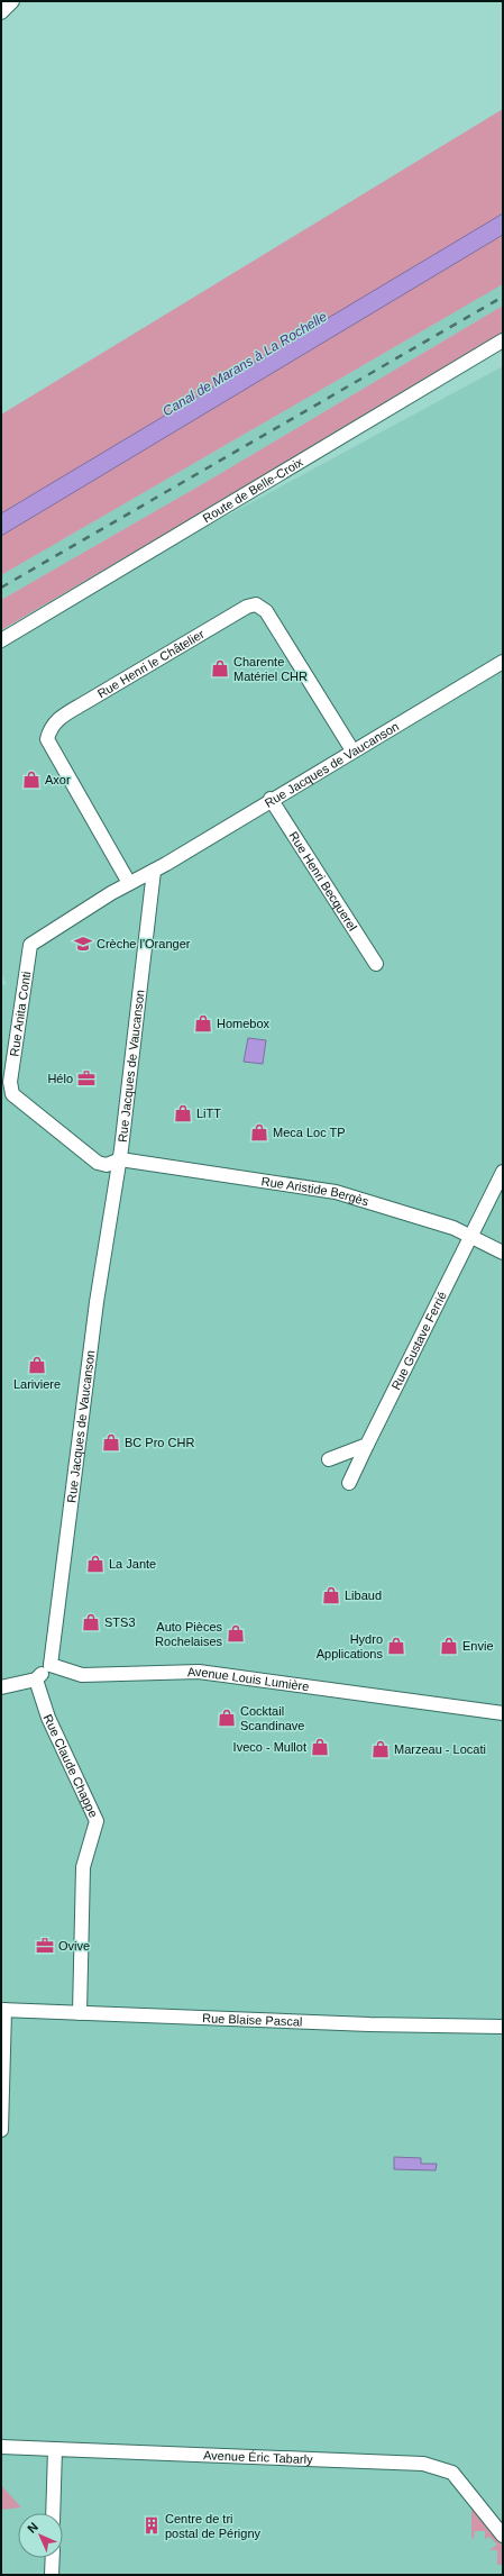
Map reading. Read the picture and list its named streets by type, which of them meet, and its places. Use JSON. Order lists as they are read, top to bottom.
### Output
{
  "streets": {
    "street": [
      "Route de Belle-Croix",
      "Rue Henri le Châtelier",
      "Rue Jacques de Vaucanson",
      "Rue Henri Becquerel",
      "Rue Anita Conti",
      "Rue Aristide Bergès",
      "Rue Gustave Ferrié",
      "Avenue Louis Lumière",
      "Rue Claude Chappe",
      "Rue Blaise Pascal",
      "Avenue Éric Tabarly"
    ]
  },
  "crossings": [
    ["Rue Henri le Châtelier", "Rue Jacques de Vaucanson"],
    ["Rue Henri le Châtelier", "Rue Anita Conti"],
    ["Rue Jacques de Vaucanson", "Rue Henri Becquerel"],
    ["Rue Jacques de Vaucanson", "Rue Anita Conti"],
    ["Rue Jacques de Vaucanson", "Rue Aristide Bergès"],
    ["Rue Jacques de Vaucanson", "Avenue Louis Lumière"],
    ["Rue Anita Conti", "Rue Aristide Bergès"],
    ["Rue Aristide Bergès", "Rue Gustave Ferrié"],
    ["Rue Claude Chappe", "Rue Blaise Pascal"]
  ],
  "water": ["Canal de Marans à La Rochelle"],
  "places": {
    "shop": [
      "Charente Matériel CHR",
      "Axor",
      "Homebox",
      "LiTT",
      "Meca Loc TP",
      "Lariviere",
      "BC Pro CHR",
      "La Jante",
      "Libaud",
      "STS3",
      "Auto Pièces Rochelaises",
      "Hydro Applications",
      "Envie",
      "Cocktail Scandinave",
      "Iveco - Mullot",
      "Marzeau - Locati"
    ],
    "school or university": ["Crèche l'Oranger"],
    "office": ["Hélo", "Ovive"],
    "building": ["Centre de tri postal de Périgny"]
  },
  "north": "top left"
}
